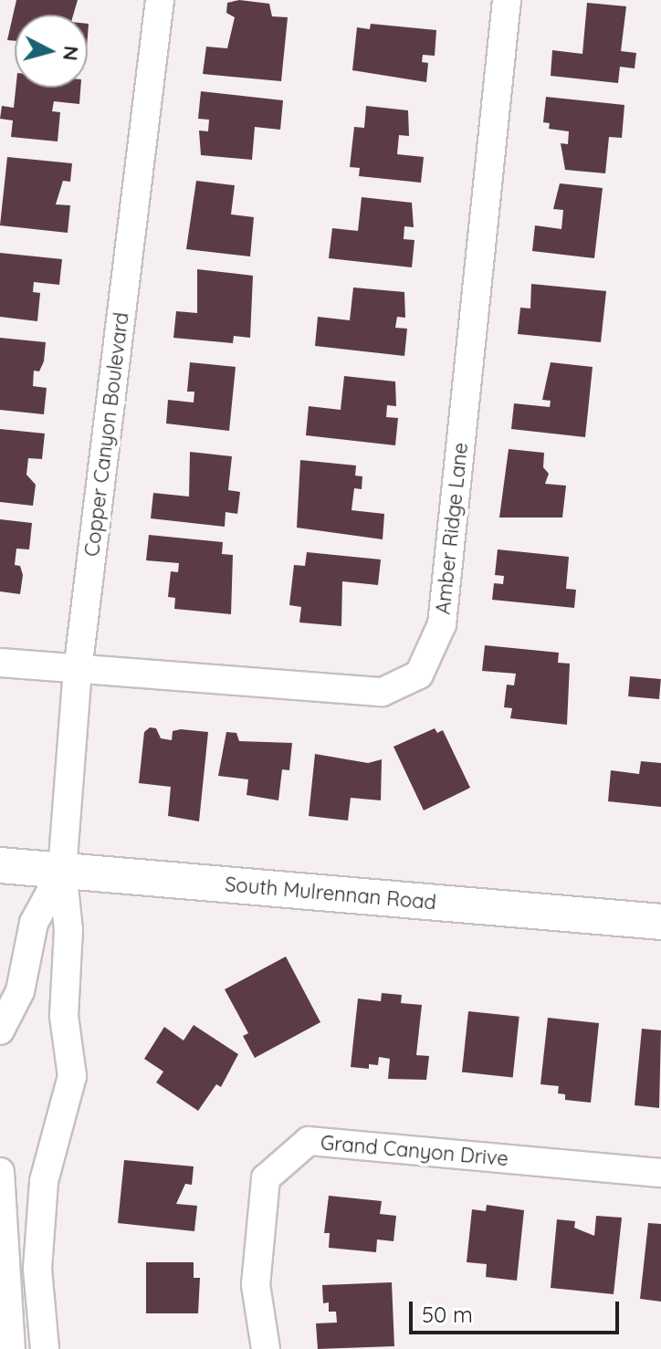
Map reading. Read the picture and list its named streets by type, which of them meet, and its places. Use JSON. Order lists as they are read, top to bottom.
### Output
{
  "streets": {
    "street": [
      "Copper Canyon Boulevard",
      "Amber Ridge Lane",
      "South Mulrennan Road",
      "Grand Canyon Drive"
    ]
  },
  "crossings": [
    ["Copper Canyon Boulevard", "Amber Ridge Lane"],
    ["Copper Canyon Boulevard", "South Mulrennan Road"]
  ],
  "scale_bar": "50 m",
  "north": "right"
}
